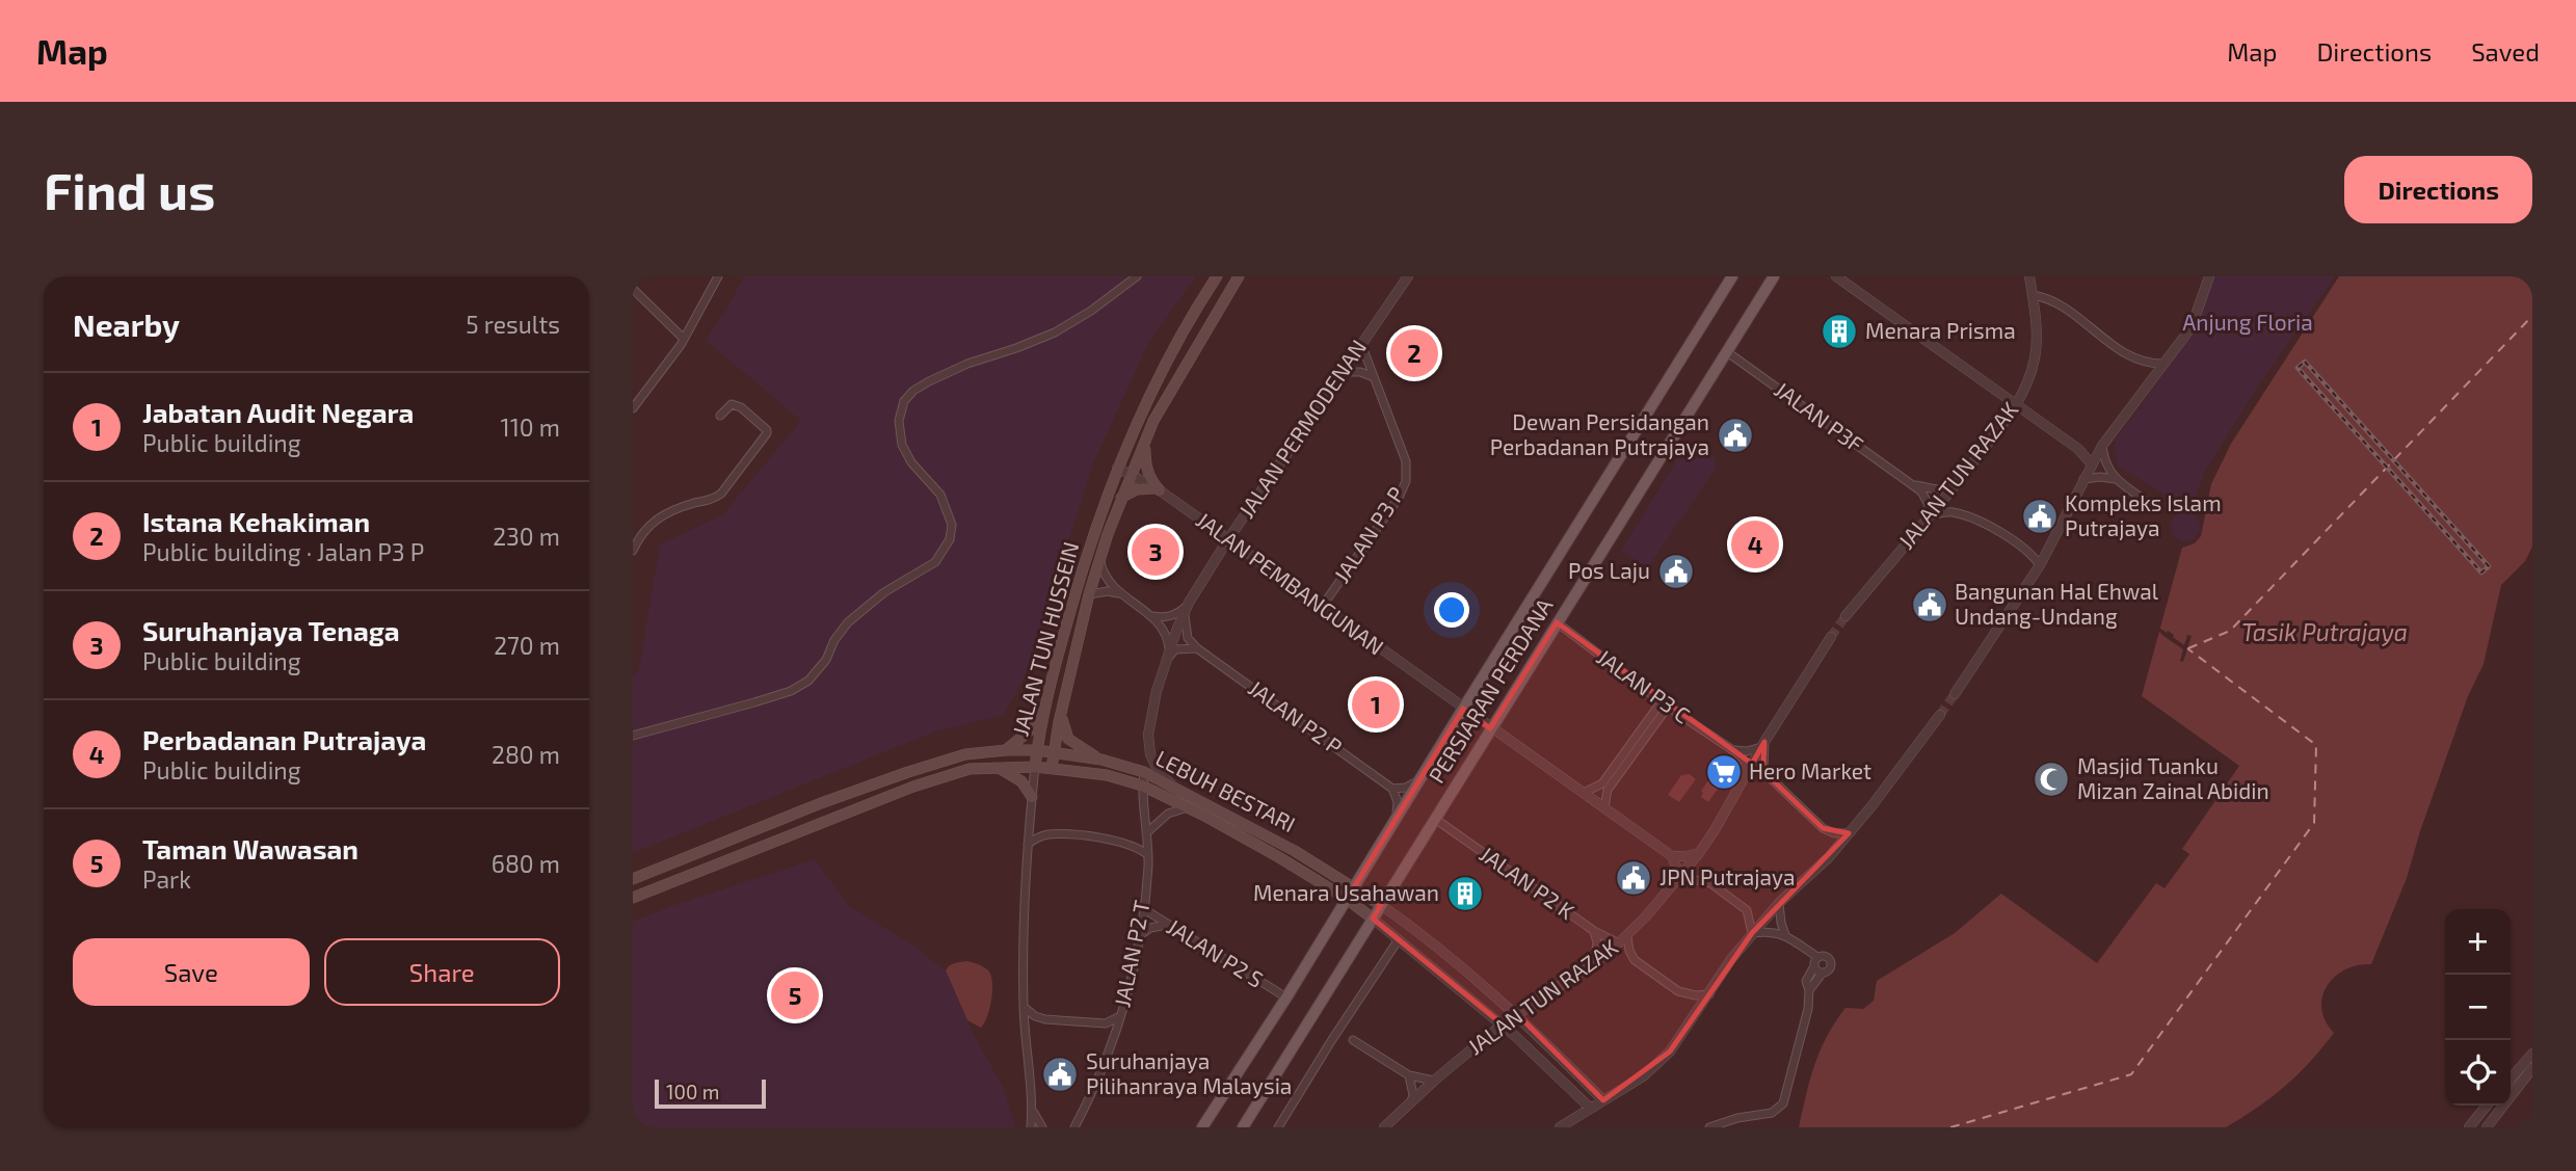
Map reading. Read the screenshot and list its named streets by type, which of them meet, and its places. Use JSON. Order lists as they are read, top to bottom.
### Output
{
  "streets": {
    "main road": ["JALAN TUN HUSSEIN", "PERSIARAN PERDANA", "LEBUH BESTARI"],
    "street": [
      "JALAN P3F",
      "JALAN PERMODENAN",
      "JALAN TUN RAZAK",
      "JALAN P3 P",
      "JALAN PEMBANGUNAN",
      "JALAN P3 C",
      "JALAN P2 P",
      "JALAN P2 K",
      "JALAN P2 T",
      "JALAN P2 S"
    ]
  },
  "crossings": [
    ["JALAN P3F", "JALAN TUN RAZAK"],
    ["JALAN P3F", "PERSIARAN PERDANA"],
    ["JALAN PERMODENAN", "JALAN P3 P"],
    ["JALAN PERMODENAN", "JALAN PEMBANGUNAN"],
    ["JALAN PERMODENAN", "JALAN TUN HUSSEIN"],
    ["JALAN PERMODENAN", "LEBUH BESTARI"],
    ["JALAN TUN RAZAK", "JALAN PEMBANGUNAN"],
    ["JALAN TUN RAZAK", "JALAN P3 C"],
    ["JALAN TUN RAZAK", "LEBUH BESTARI"],
    ["JALAN TUN RAZAK", "JALAN P2 K"],
    ["JALAN P3 P", "JALAN PEMBANGUNAN"],
    ["JALAN PEMBANGUNAN", "JALAN TUN HUSSEIN"],
    ["JALAN PEMBANGUNAN", "JALAN P3 C"],
    ["JALAN PEMBANGUNAN", "PERSIARAN PERDANA"],
    ["JALAN TUN HUSSEIN", "LEBUH BESTARI"],
    ["JALAN P3 C", "PERSIARAN PERDANA"],
    ["PERSIARAN PERDANA", "LEBUH BESTARI"],
    ["PERSIARAN PERDANA", "JALAN P2 K"],
    ["PERSIARAN PERDANA", "JALAN P2 S"],
    ["LEBUH BESTARI", "JALAN P2 T"],
    ["JALAN P2 T", "JALAN P2 S"]
  ],
  "water": ["Tasik Putrajaya"],
  "parks": ["Anjung Floria"],
  "places": {
    "building": ["Menara Prisma", "Menara Usahawan"],
    "public building": [
      "Dewan Persidangan Perbadanan Putrajaya",
      "Kompleks Islam Putrajaya",
      "Pos Laju",
      "Bangunan Hal Ehwal Undang-Undang",
      "JPN Putrajaya",
      "Suruhanjaya Pilihanraya Malaysia"
    ],
    "supermarket": ["Hero Market"],
    "mosque": ["Masjid Tuanku Mizan Zainal Abidin"]
  },
  "scale_bar": "100 m",
  "page": {
    "header": "Map",
    "nav": ["Map", "Directions", "Saved"],
    "buttons": [
      "Directions",
      ["Save", "Share"]
    ],
    "title": "Find us",
    "heading": ["Nearby", "5 results"],
    "pins": [
      "2",
      "4",
      "3",
      "1",
      "5"
    ],
    "list": [
      {
        "mark": "1",
        "name": "Jabatan Audit Negara",
        "note": "Public building",
        "value": "110 m"
      },
      {
        "mark": "2",
        "name": "Istana Kehakiman",
        "note": "Public building · Jalan P3 P",
        "value": "230 m"
      },
      {
        "mark": "3",
        "name": "Suruhanjaya Tenaga",
        "note": "Public building",
        "value": "270 m"
      },
      {
        "mark": "4",
        "name": "Perbadanan Putrajaya",
        "note": "Public building",
        "value": "280 m"
      },
      {
        "mark": "5",
        "name": "Taman Wawasan",
        "note": "Park",
        "value": "680 m"
      }
    ],
    "map_buttons": ["+", "−"],
    "scale": "100 m"
  }
}
